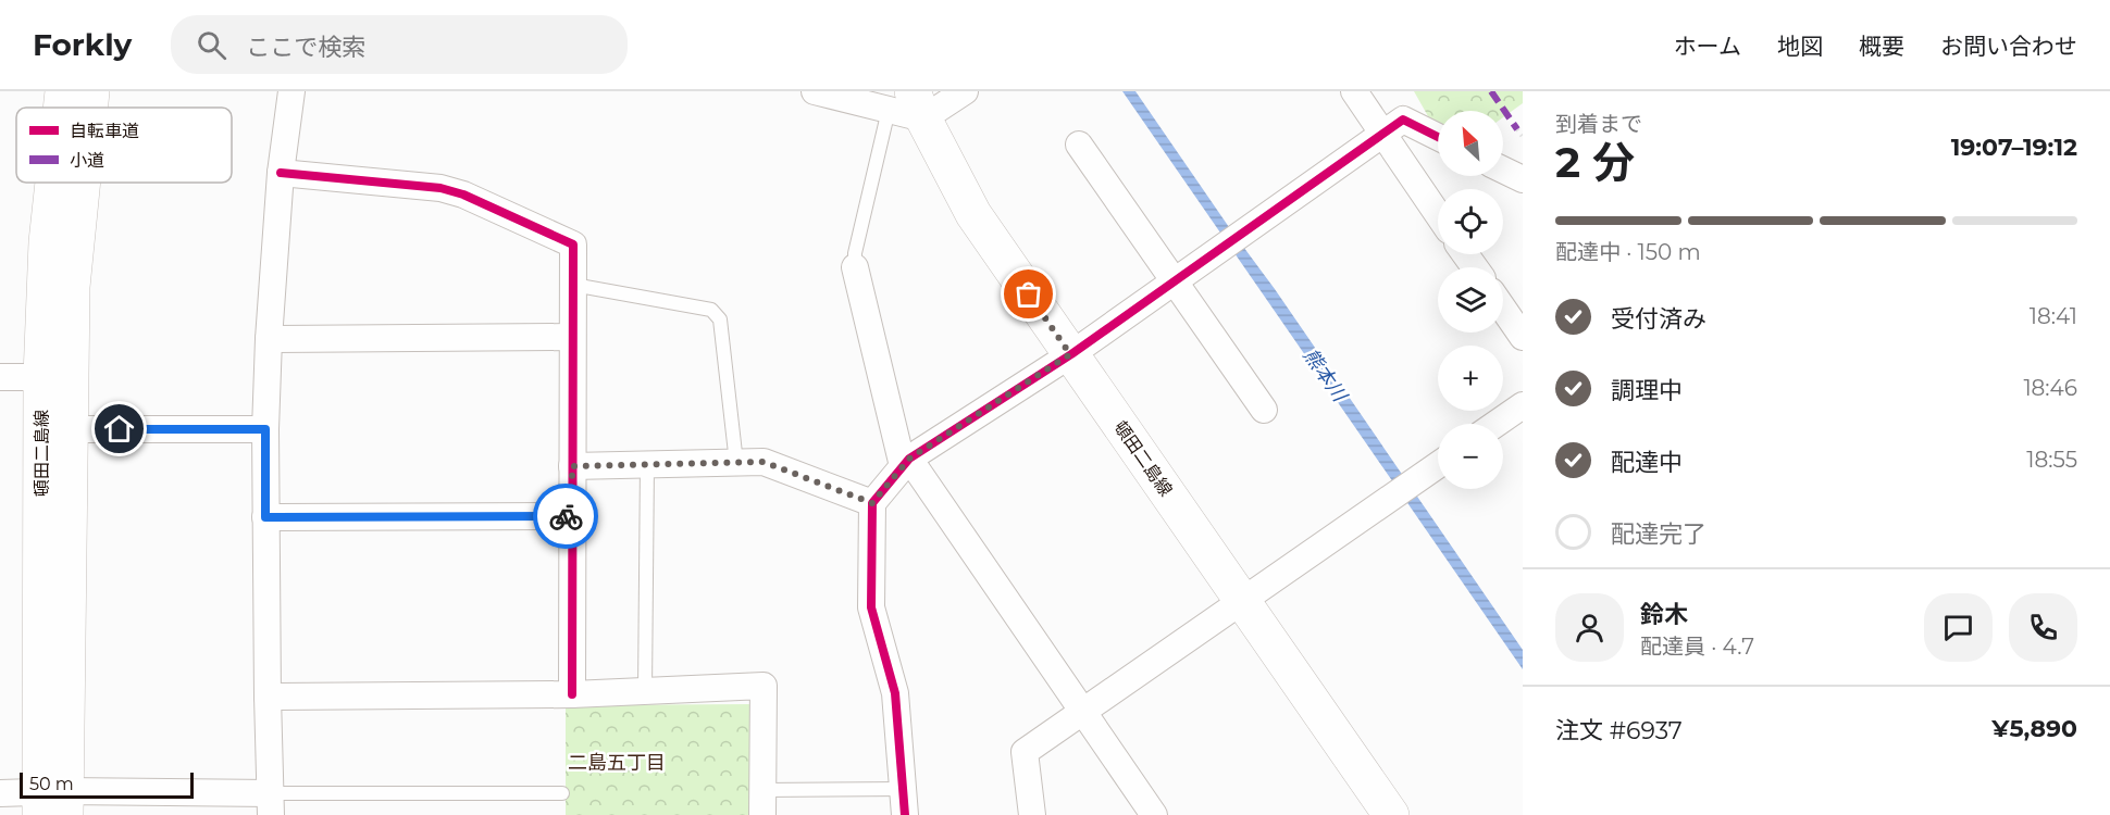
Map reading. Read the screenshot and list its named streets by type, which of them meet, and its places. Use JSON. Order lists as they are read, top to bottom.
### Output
{
  "streets": {
    "main road": ["頓田二島線"]
  },
  "districts": ["二島五丁目"],
  "water": ["熊本川"],
  "legend": ["自転車道", "小道"],
  "scale_bar": "50 m",
  "north": "top left",
  "page": {
    "header": "Forkly",
    "search": "ここで検索",
    "nav": [
      "ホーム",
      "地図",
      "概要",
      "お問い合わせ"
    ],
    "heading": ["2 分", "到着まで", "19:07–19:12"],
    "panel": [
      "鈴木",
      "配達員 · 4.7",
      "注文 #6937",
      "¥5,890"
    ],
    "map_buttons": ["+", "−"],
    "bar": "配達中 · 150 m",
    "list": [
      ["受付済み", "18:41"],
      ["調理中", "18:46"],
      ["配達中", "18:55"],
      "配達完了"
    ],
    "scale": "50 m"
  }
}
